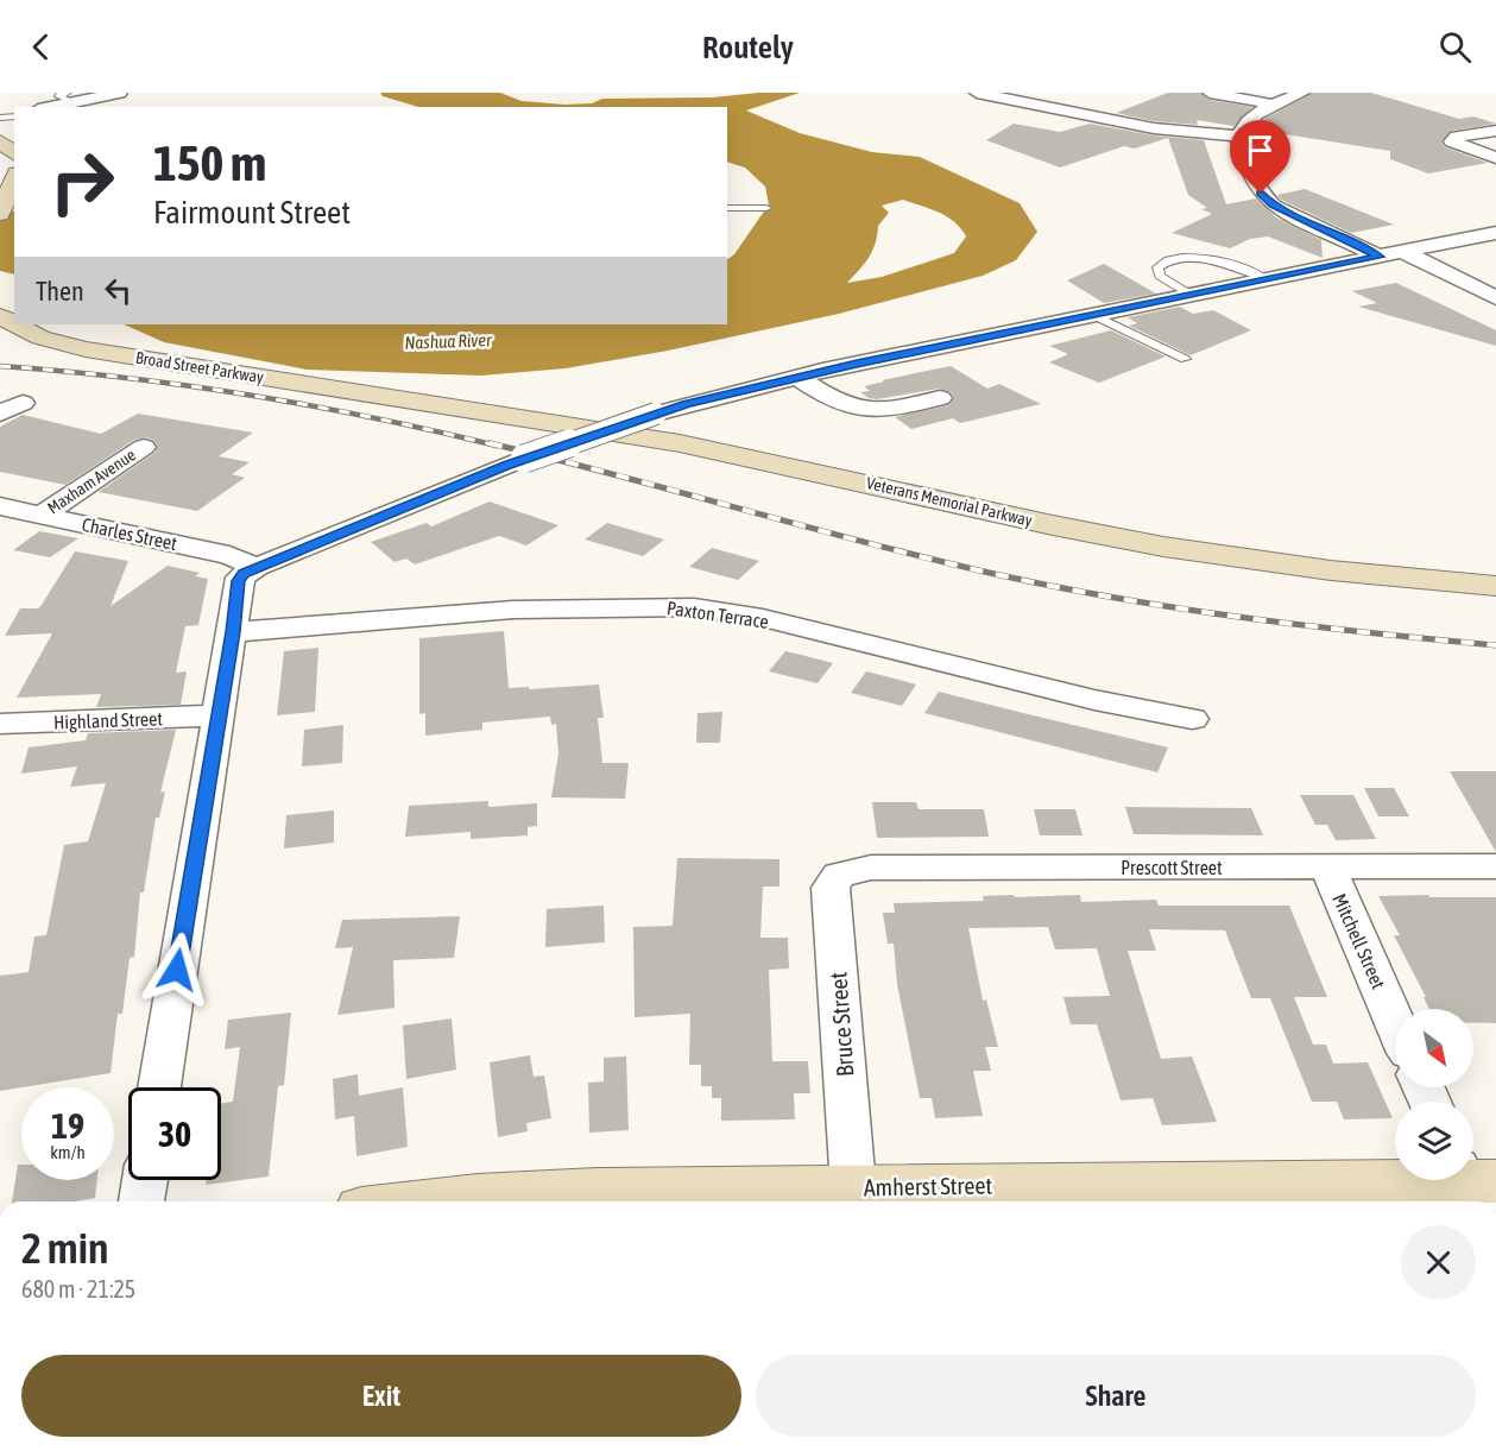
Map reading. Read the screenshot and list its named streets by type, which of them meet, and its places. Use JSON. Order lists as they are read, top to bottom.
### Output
{
  "streets": {
    "main road": ["Broad Street Parkway", "Veterans Memorial Parkway", "Amherst Street"],
    "street": [
      "Maxham Avenue",
      "Charles Street",
      "Paxton Terrace",
      "Highland Street",
      "Prescott Street",
      "Mitchell Street",
      "Bruce Street"
    ]
  },
  "crossings": [
    ["Broad Street Parkway", "Veterans Memorial Parkway"],
    ["Maxham Avenue", "Charles Street"],
    ["Prescott Street", "Mitchell Street"],
    ["Prescott Street", "Bruce Street"],
    ["Bruce Street", "Amherst Street"]
  ],
  "water": ["Nashua River"],
  "north": "bottom right",
  "page": {
    "header": "Routely",
    "turn": ["150 m", "Fairmount Street"],
    "then": "Then",
    "speed": "19 km/h",
    "limit": "30",
    "heading": ["2 min", "680 m · 21:25"],
    "buttons": ["Exit", "Share"]
  }
}
